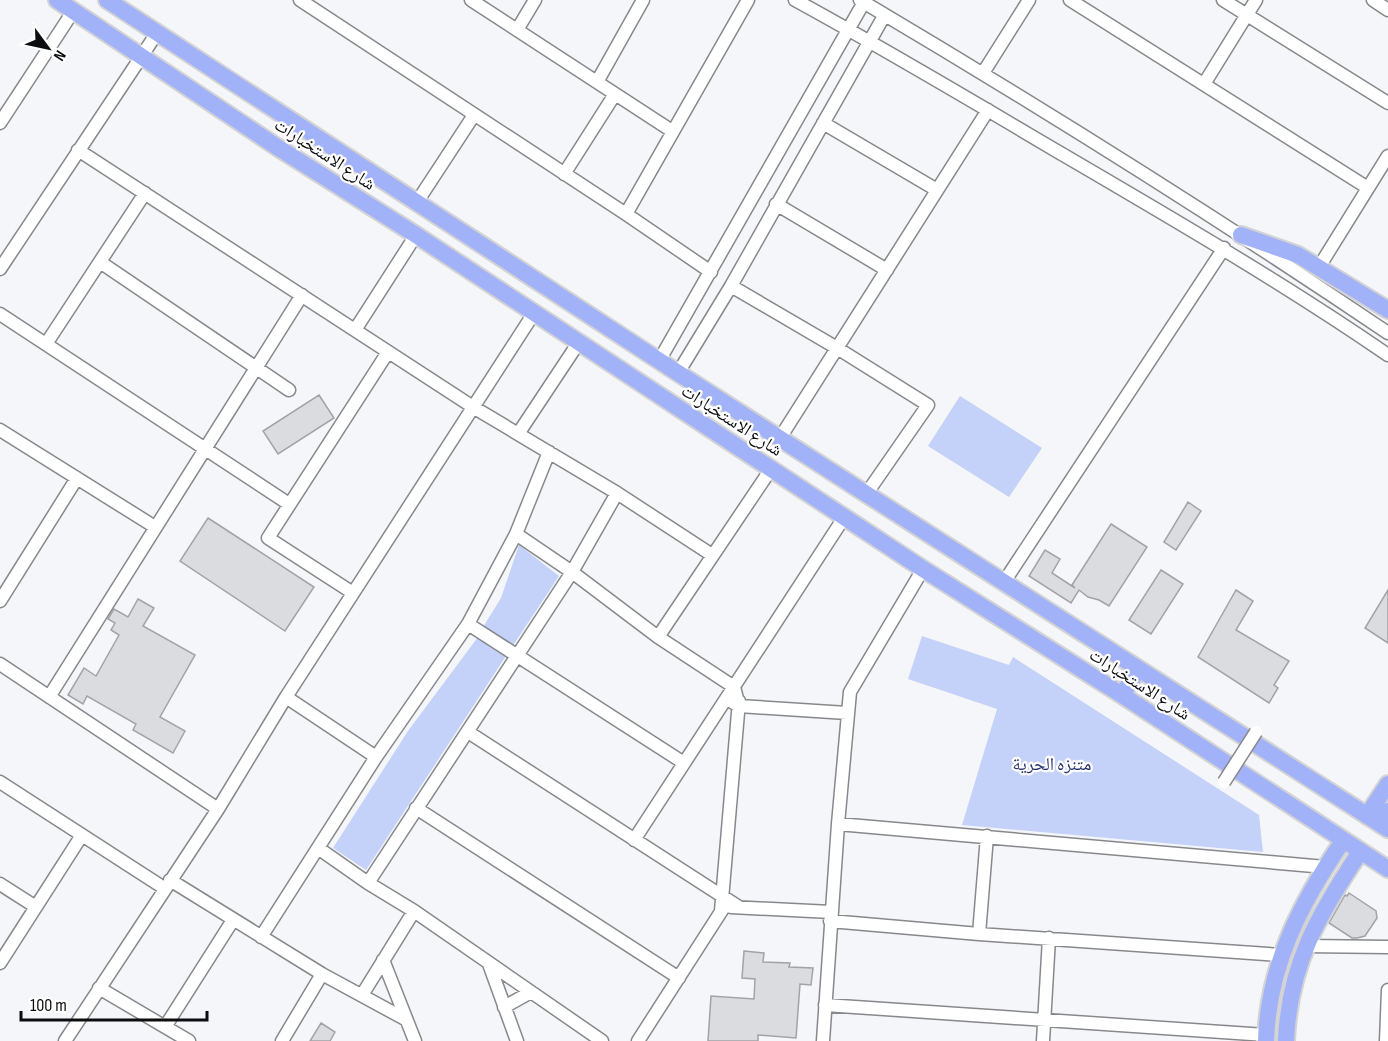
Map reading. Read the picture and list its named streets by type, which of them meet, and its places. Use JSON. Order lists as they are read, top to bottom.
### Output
{
  "streets": {
    "main road": ["شارع الاستخبارات"]
  },
  "parks": ["متنزه الحرية"],
  "scale_bar": "100 m",
  "north": "bottom right"
}
